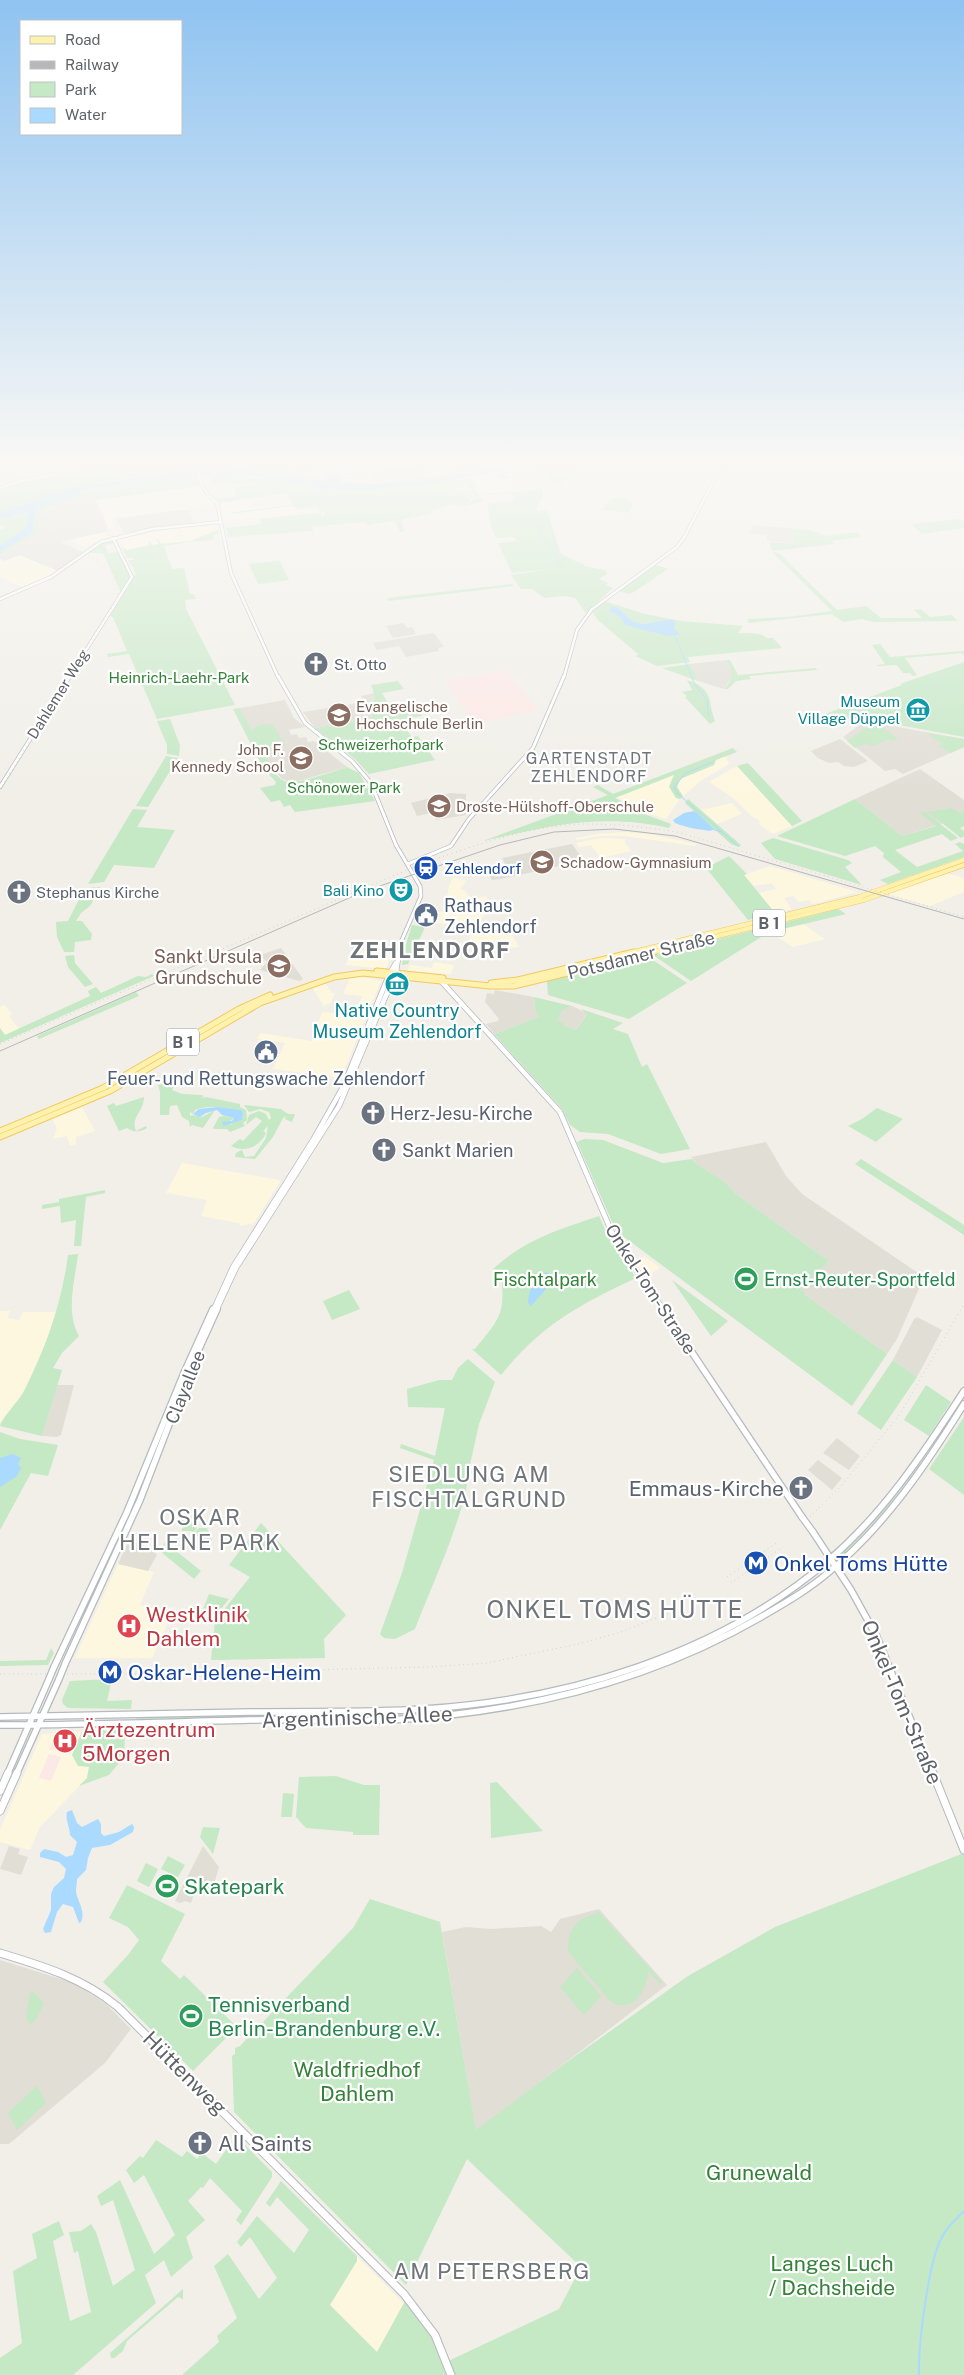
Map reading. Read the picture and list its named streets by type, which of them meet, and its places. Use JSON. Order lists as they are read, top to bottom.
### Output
{
  "streets": {
    "main road": [
      "Dahlemer Weg",
      "B 1",
      "Potsdamer Straße",
      "Onkel-Tom-Straße",
      "Clayallee",
      "Argentinische Allee",
      "Hüttenweg"
    ]
  },
  "crossings": [
    ["B 1", "Potsdamer Straße"],
    ["B 1", "Clayallee"],
    ["Potsdamer Straße", "Onkel-Tom-Straße"],
    ["Potsdamer Straße", "Clayallee"],
    ["Onkel-Tom-Straße", "Argentinische Allee"],
    ["Clayallee", "Argentinische Allee"]
  ],
  "districts": [
    "GARTENSTADT ZEHLENDORF",
    "ZEHLENDORF",
    "SIEDLUNG AM FISCHTALGRUND",
    "OSKAR HELENE PARK",
    "ONKEL TOMS HÜTTE",
    "AM PETERSBERG"
  ],
  "parks": [
    "Heinrich-Laehr-Park",
    "Schweizerhofpark",
    "Schönower Park",
    "Fischtalpark",
    "Waldfriedhof Dahlem",
    "Grunewald",
    "Langes Luch / Dachsheide"
  ],
  "places": {
    "church": [
      "St. Otto",
      "Stephanus Kirche",
      "Herz-Jesu-Kirche",
      "Sankt Marien",
      "Emmaus-Kirche",
      "All Saints"
    ],
    "museum": ["Museum Village Düppel", "Native Country Museum Zehlendorf"],
    "school or university": [
      "Evangelische Hochschule Berlin",
      "John F. Kennedy School",
      "Droste-Hülshoff-Oberschule",
      "Schadow-Gymnasium",
      "Sankt Ursula Grundschule"
    ],
    "station": ["Zehlendorf"],
    "theatre": ["Bali Kino"],
    "public building": ["Rathaus Zehlendorf", "Feuer- und Rettungswache Zehlendorf"],
    "sports": ["Ernst-Reuter-Sportfeld", "Skatepark", "Tennisverband Berlin-Brandenburg e.V."],
    "metro station": ["Onkel Toms Hütte", "Oskar-Helene-Heim"],
    "hospital": ["Westklinik Dahlem", "Ärztezentrum 5Morgen"]
  },
  "legend": [
    "Road",
    "Railway",
    "Park",
    "Water"
  ]
}
